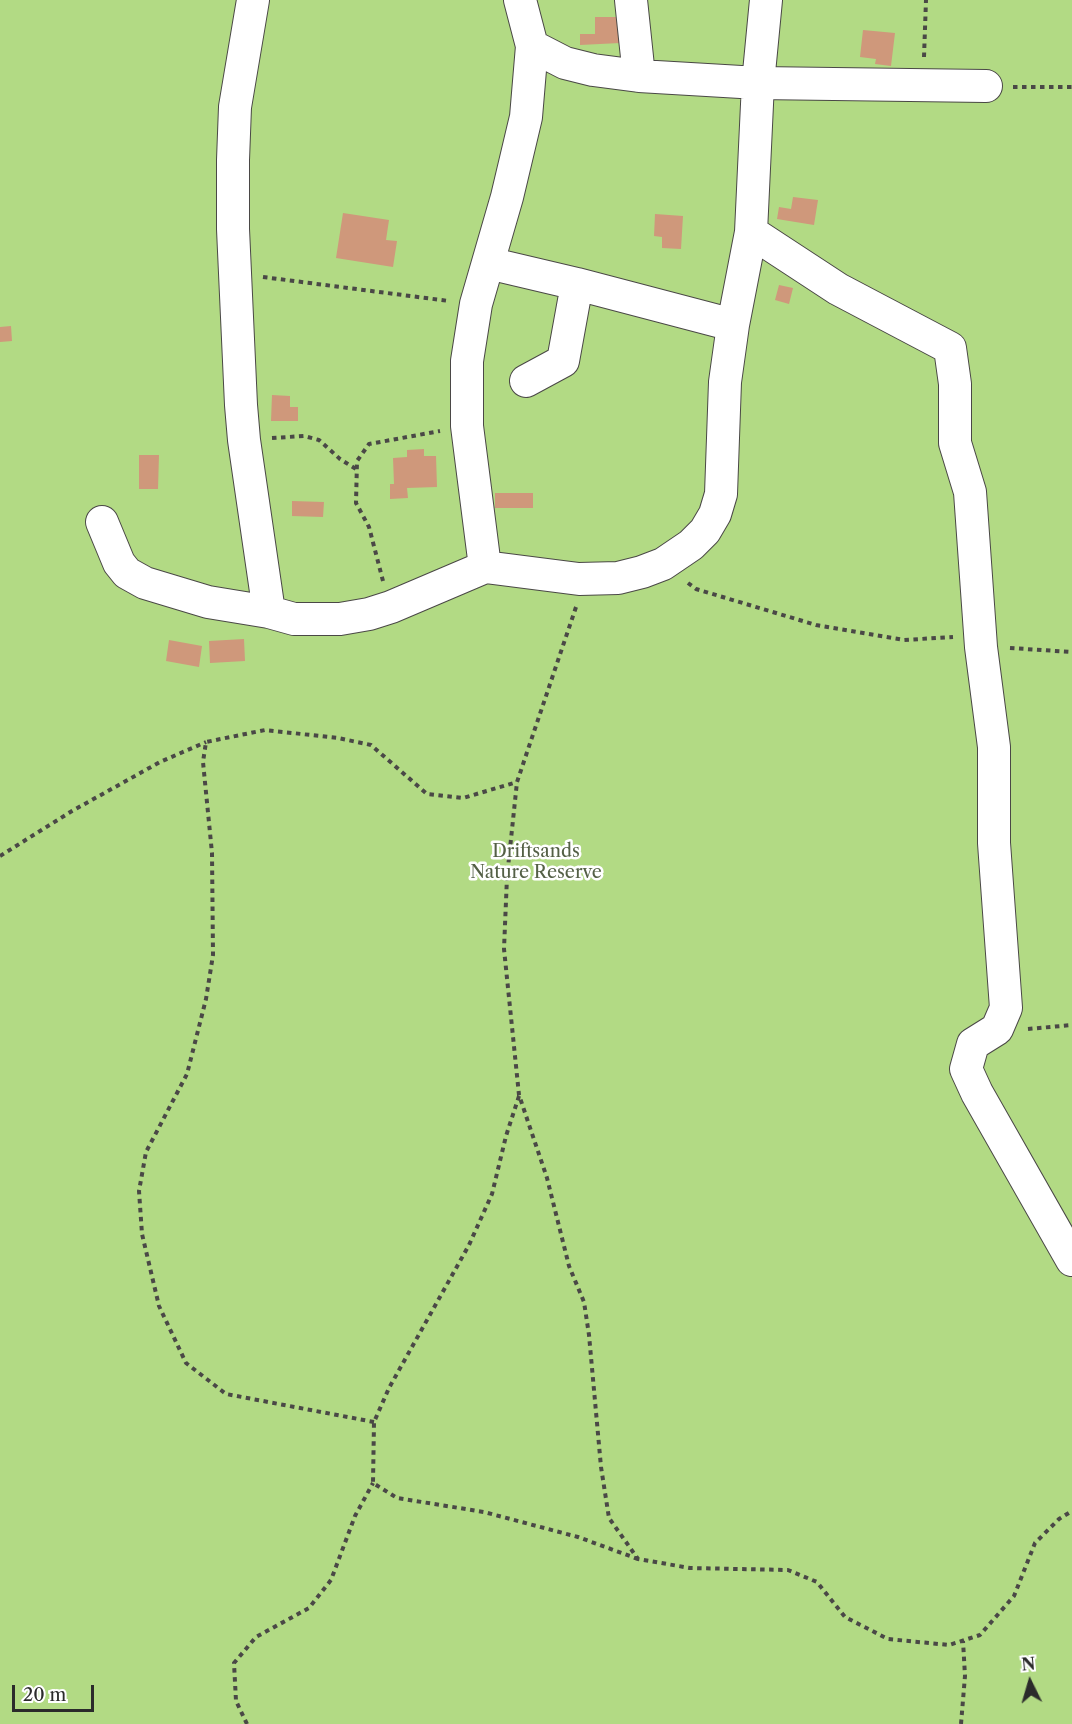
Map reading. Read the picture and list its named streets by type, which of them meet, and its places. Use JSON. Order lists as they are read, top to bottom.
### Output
{
  "parks": ["Driftsands Nature Reserve"],
  "scale_bar": "20 m",
  "north": "top"
}
